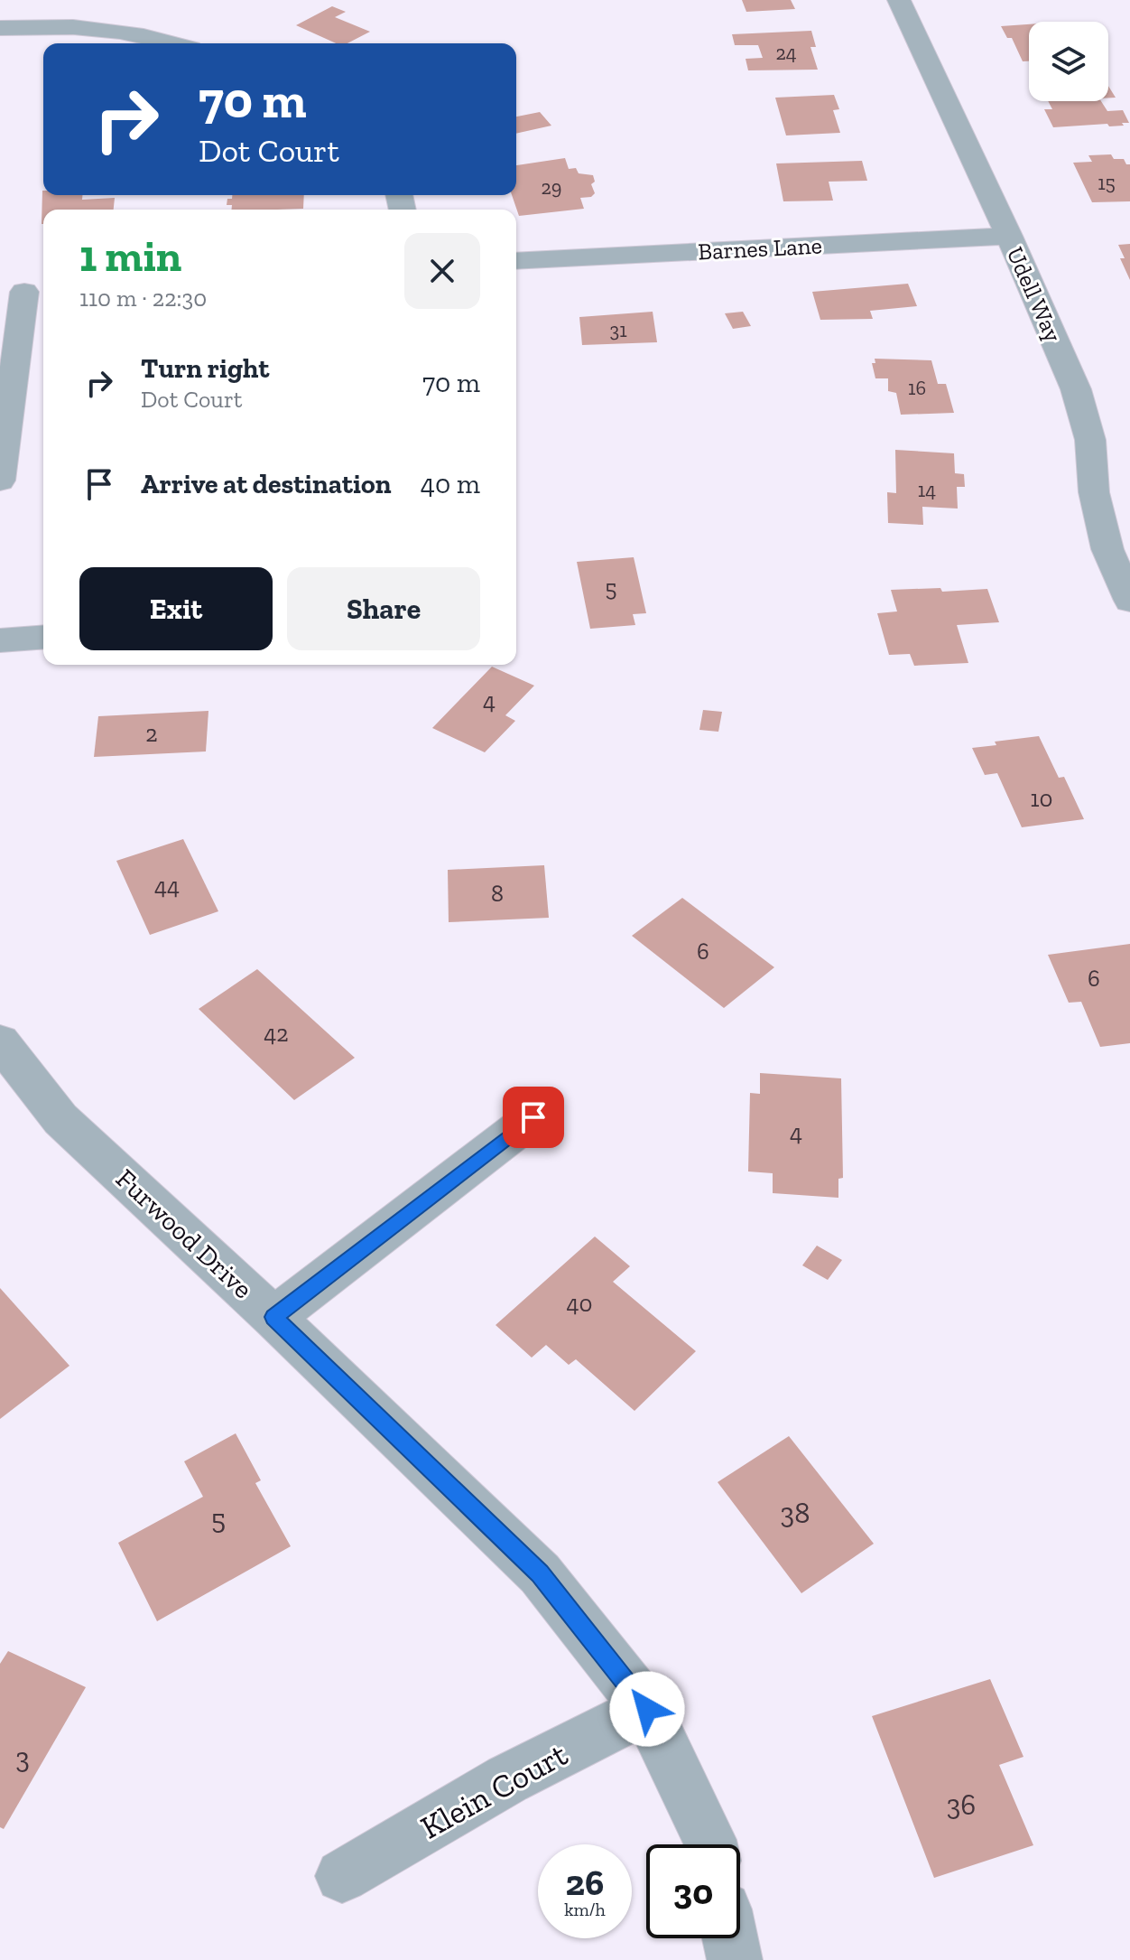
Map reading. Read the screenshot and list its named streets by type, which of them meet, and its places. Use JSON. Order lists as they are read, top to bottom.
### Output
{
  "streets": {
    "street": [
      "Barnes Lane",
      "Udell Way",
      "Furwood Drive",
      "Klein Court"
    ]
  },
  "crossings": [
    ["Barnes Lane", "Udell Way"],
    ["Furwood Drive", "Klein Court"]
  ],
  "house_numbers": [
    "24",
    "15",
    "29",
    "31",
    "16",
    "14",
    "5",
    "4",
    "2",
    "10",
    "44",
    "8",
    "6",
    "6",
    "42",
    "4",
    "40",
    "38",
    "5",
    "3",
    "36"
  ],
  "page": {
    "turn": ["70 m", "Dot Court"],
    "heading": ["1 min", "110 m · 22:30"],
    "list": [
      {
        "name": "Turn right",
        "note": "Dot Court",
        "value": "70 m"
      },
      {
        "name": "Arrive at destination",
        "value": "40 m"
      }
    ],
    "buttons": ["Exit", "Share"],
    "speed": "26 km/h",
    "limit": "30"
  }
}
